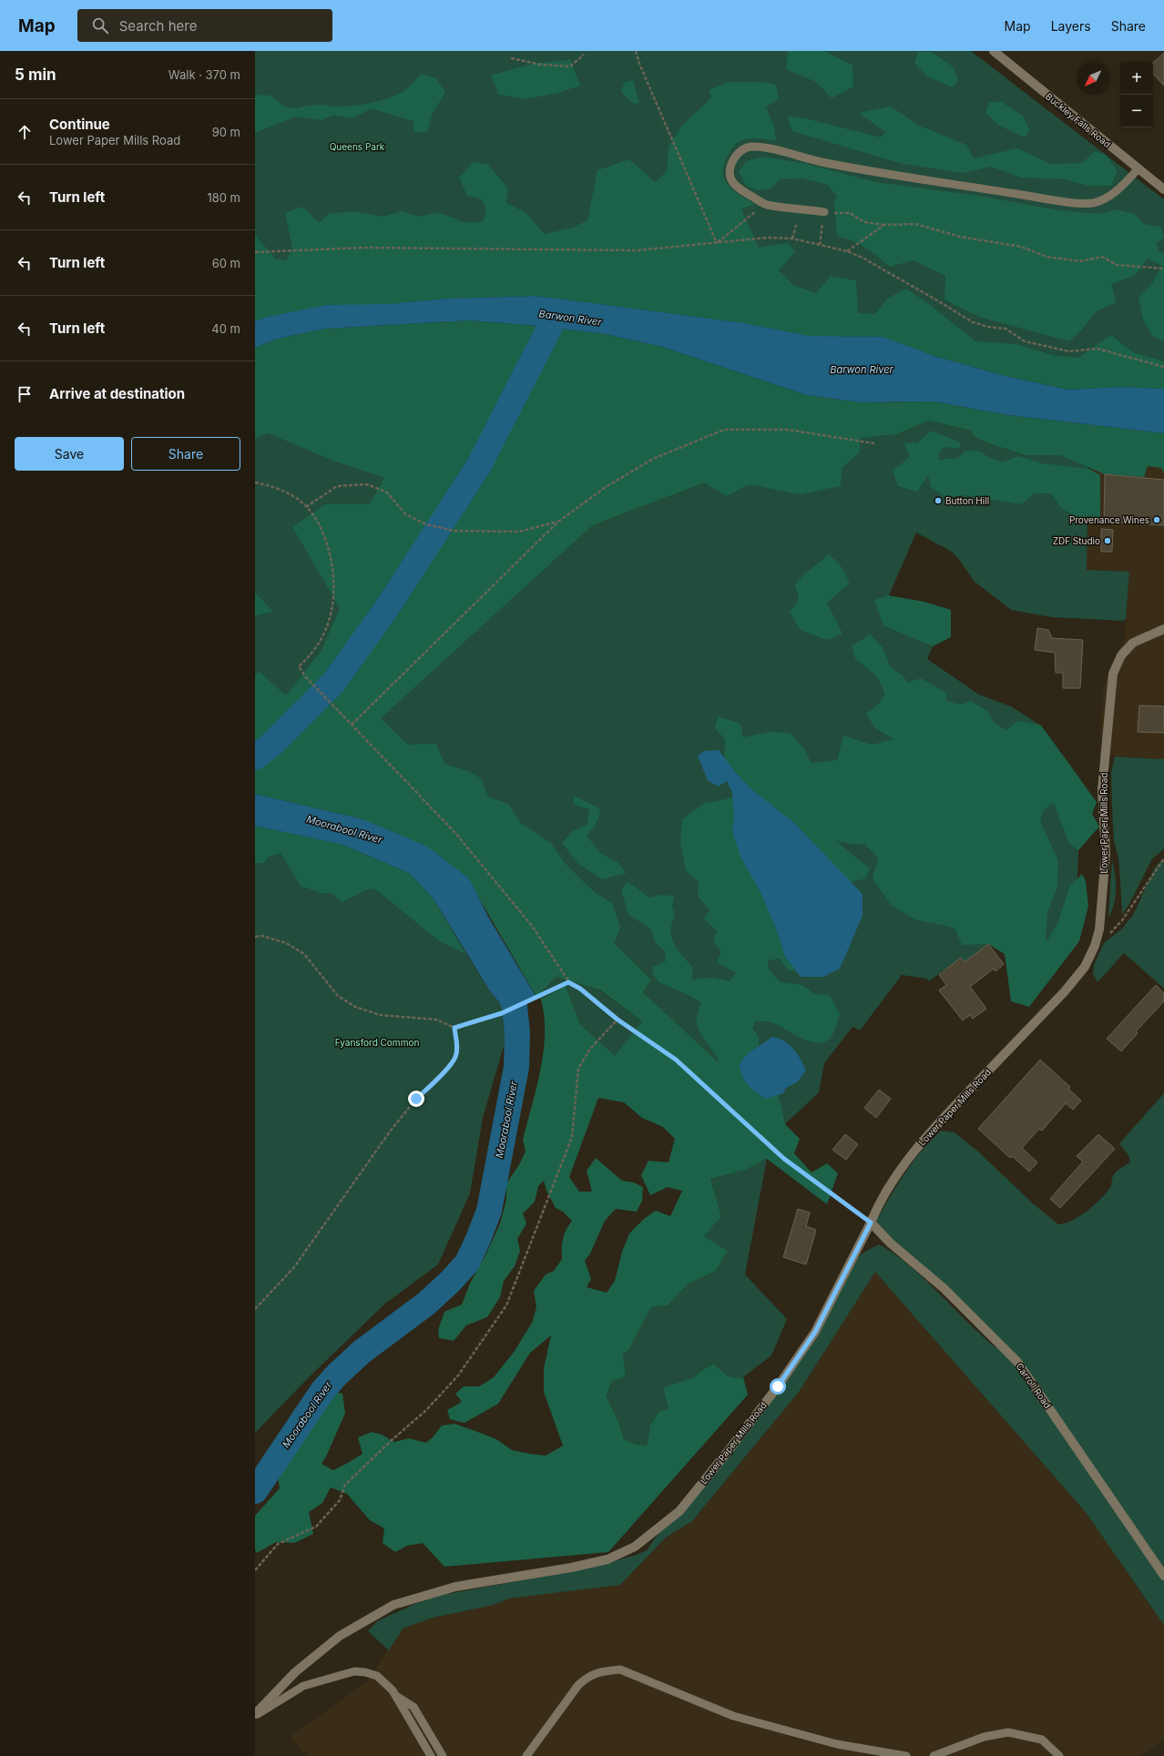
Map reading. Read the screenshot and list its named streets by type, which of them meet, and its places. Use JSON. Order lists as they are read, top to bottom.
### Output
{
  "streets": {
    "street": ["Buckley Falls Road", "Lower Paper Mills Road", "Carroll Road"]
  },
  "crossings": [
    ["Lower Paper Mills Road", "Carroll Road"]
  ],
  "water": ["Barwon River", "Moorabool River"],
  "parks": ["Queens Park", "Fyansford Common"],
  "places": ["Button Hill", "Provenance Wines", "ZDF Studio"],
  "north": "bottom left",
  "page": {
    "header": "Map",
    "search": "Search here",
    "nav": ["Map", "Layers", "Share"],
    "heading": ["5 min", "Walk · 370 m"],
    "map_buttons": ["+", "−"],
    "list": [
      ["Continue", "Lower Paper Mills Road", "90 m"],
      ["Turn left", "180 m"],
      ["Turn left", "60 m"],
      ["Turn left", "40 m"],
      "Arrive at destination"
    ],
    "buttons": ["Save", "Share"]
  }
}
